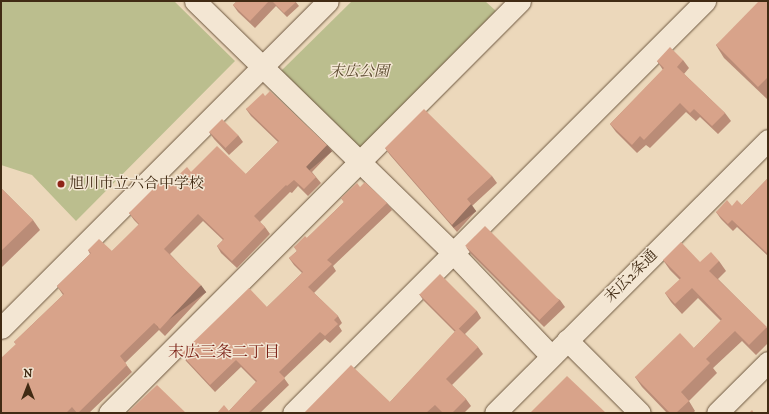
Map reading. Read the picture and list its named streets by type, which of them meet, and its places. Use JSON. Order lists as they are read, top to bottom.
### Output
{
  "streets": {
    "street": ["末広2条通"]
  },
  "districts": ["末広三条二丁目"],
  "parks": ["末広公園"],
  "places": ["旭川市立六合中学校"],
  "north": "top"
}
